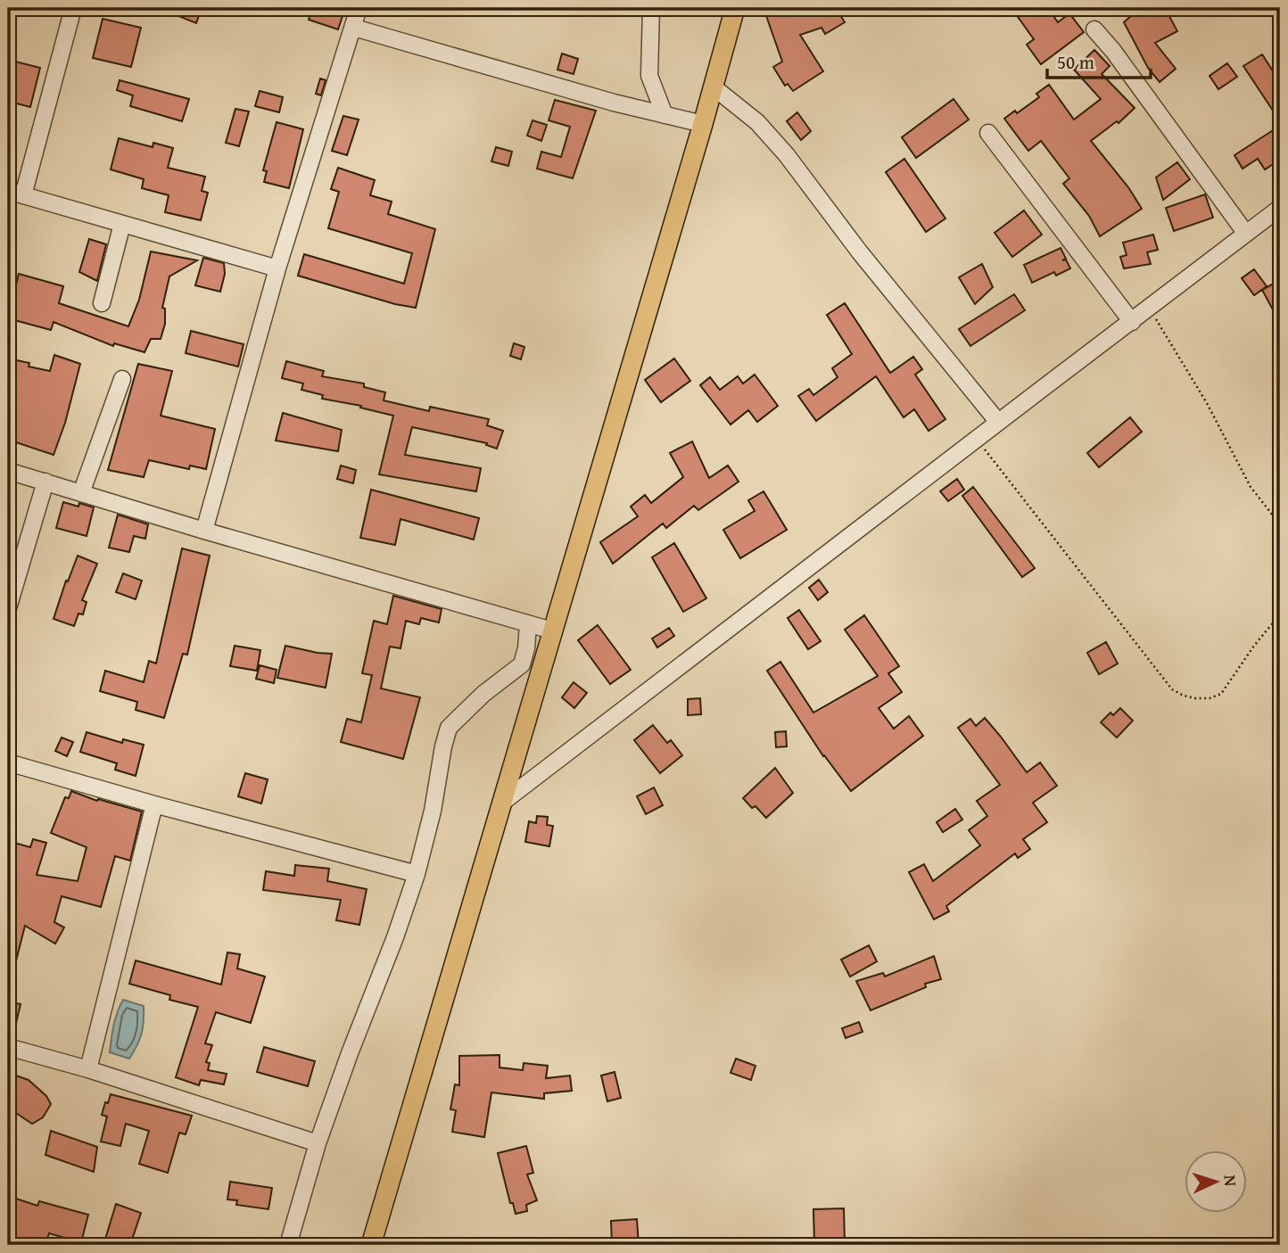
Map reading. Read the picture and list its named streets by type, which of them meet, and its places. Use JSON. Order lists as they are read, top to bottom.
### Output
{
  "scale_bar": "50 m",
  "north": "right"
}
